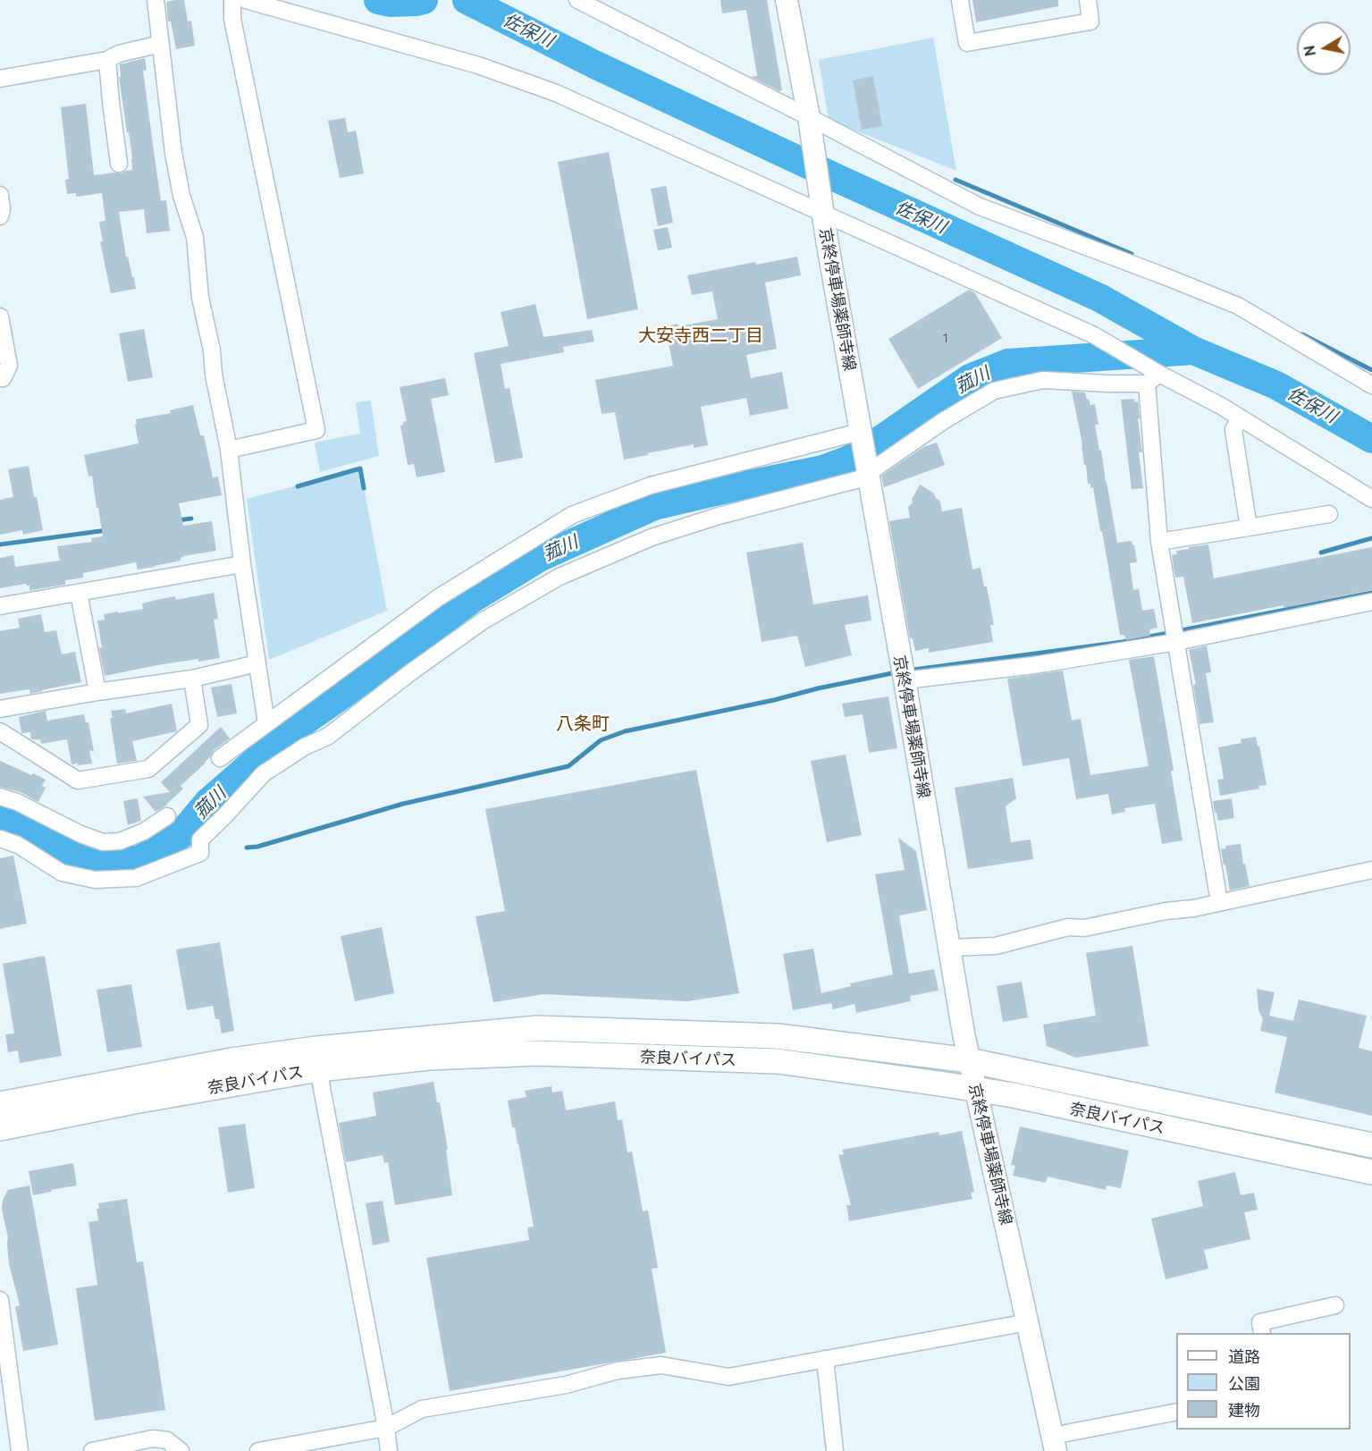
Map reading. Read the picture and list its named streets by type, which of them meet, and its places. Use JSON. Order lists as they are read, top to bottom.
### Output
{
  "streets": {
    "highway": ["奈良バイパス"],
    "main road": ["京終停車場薬師寺線"]
  },
  "crossings": [
    ["京終停車場薬師寺線", "奈良バイパス"]
  ],
  "districts": ["大安寺西二丁目", "八条町"],
  "water": ["佐保川", "菰川"],
  "house_numbers": ["1"],
  "legend": ["道路", "公園", "建物"],
  "north": "left"
}
